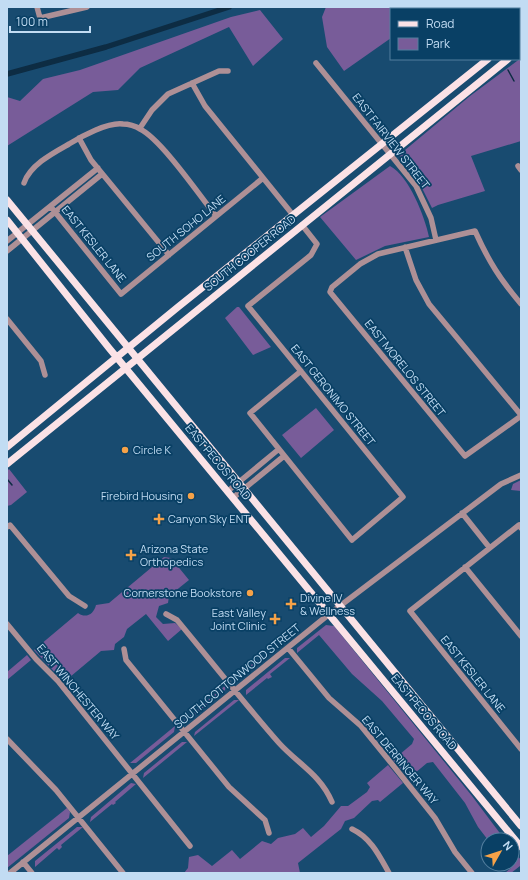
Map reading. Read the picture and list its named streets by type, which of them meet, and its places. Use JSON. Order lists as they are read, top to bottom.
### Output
{
  "streets": {
    "main road": ["SOUTH COOPER ROAD", "EAST PECOS ROAD"],
    "street": [
      "EAST FAIRVIEW STREET",
      "SOUTH SOHO LANE",
      "EAST KESLER LANE",
      "EAST MORELOS STREET",
      "EAST GERONIMO STREET",
      "SOUTH COTTONWOOD STREET",
      "EAST WINCHESTER WAY",
      "EAST DERRINGER WAY"
    ]
  },
  "crossings": [
    ["EAST FAIRVIEW STREET", "SOUTH COOPER ROAD"],
    ["SOUTH SOHO LANE", "EAST KESLER LANE"],
    ["SOUTH COOPER ROAD", "EAST GERONIMO STREET"],
    ["SOUTH COOPER ROAD", "EAST PECOS ROAD"],
    ["EAST PECOS ROAD", "SOUTH COTTONWOOD STREET"],
    ["SOUTH COTTONWOOD STREET", "EAST WINCHESTER WAY"],
    ["SOUTH COTTONWOOD STREET", "EAST DERRINGER WAY"]
  ],
  "places": {
    "other": ["Circle K", "Firebird Housing", "Cornerstone Bookstore"],
    "health": [
      "Canyon Sky ENT",
      "Arizona State Orthopedics",
      "Divine IV & Wellness",
      "East Valley Joint Clinic"
    ]
  },
  "legend": ["Road", "Park"],
  "scale_bar": "100 m",
  "north": "top right"
}
